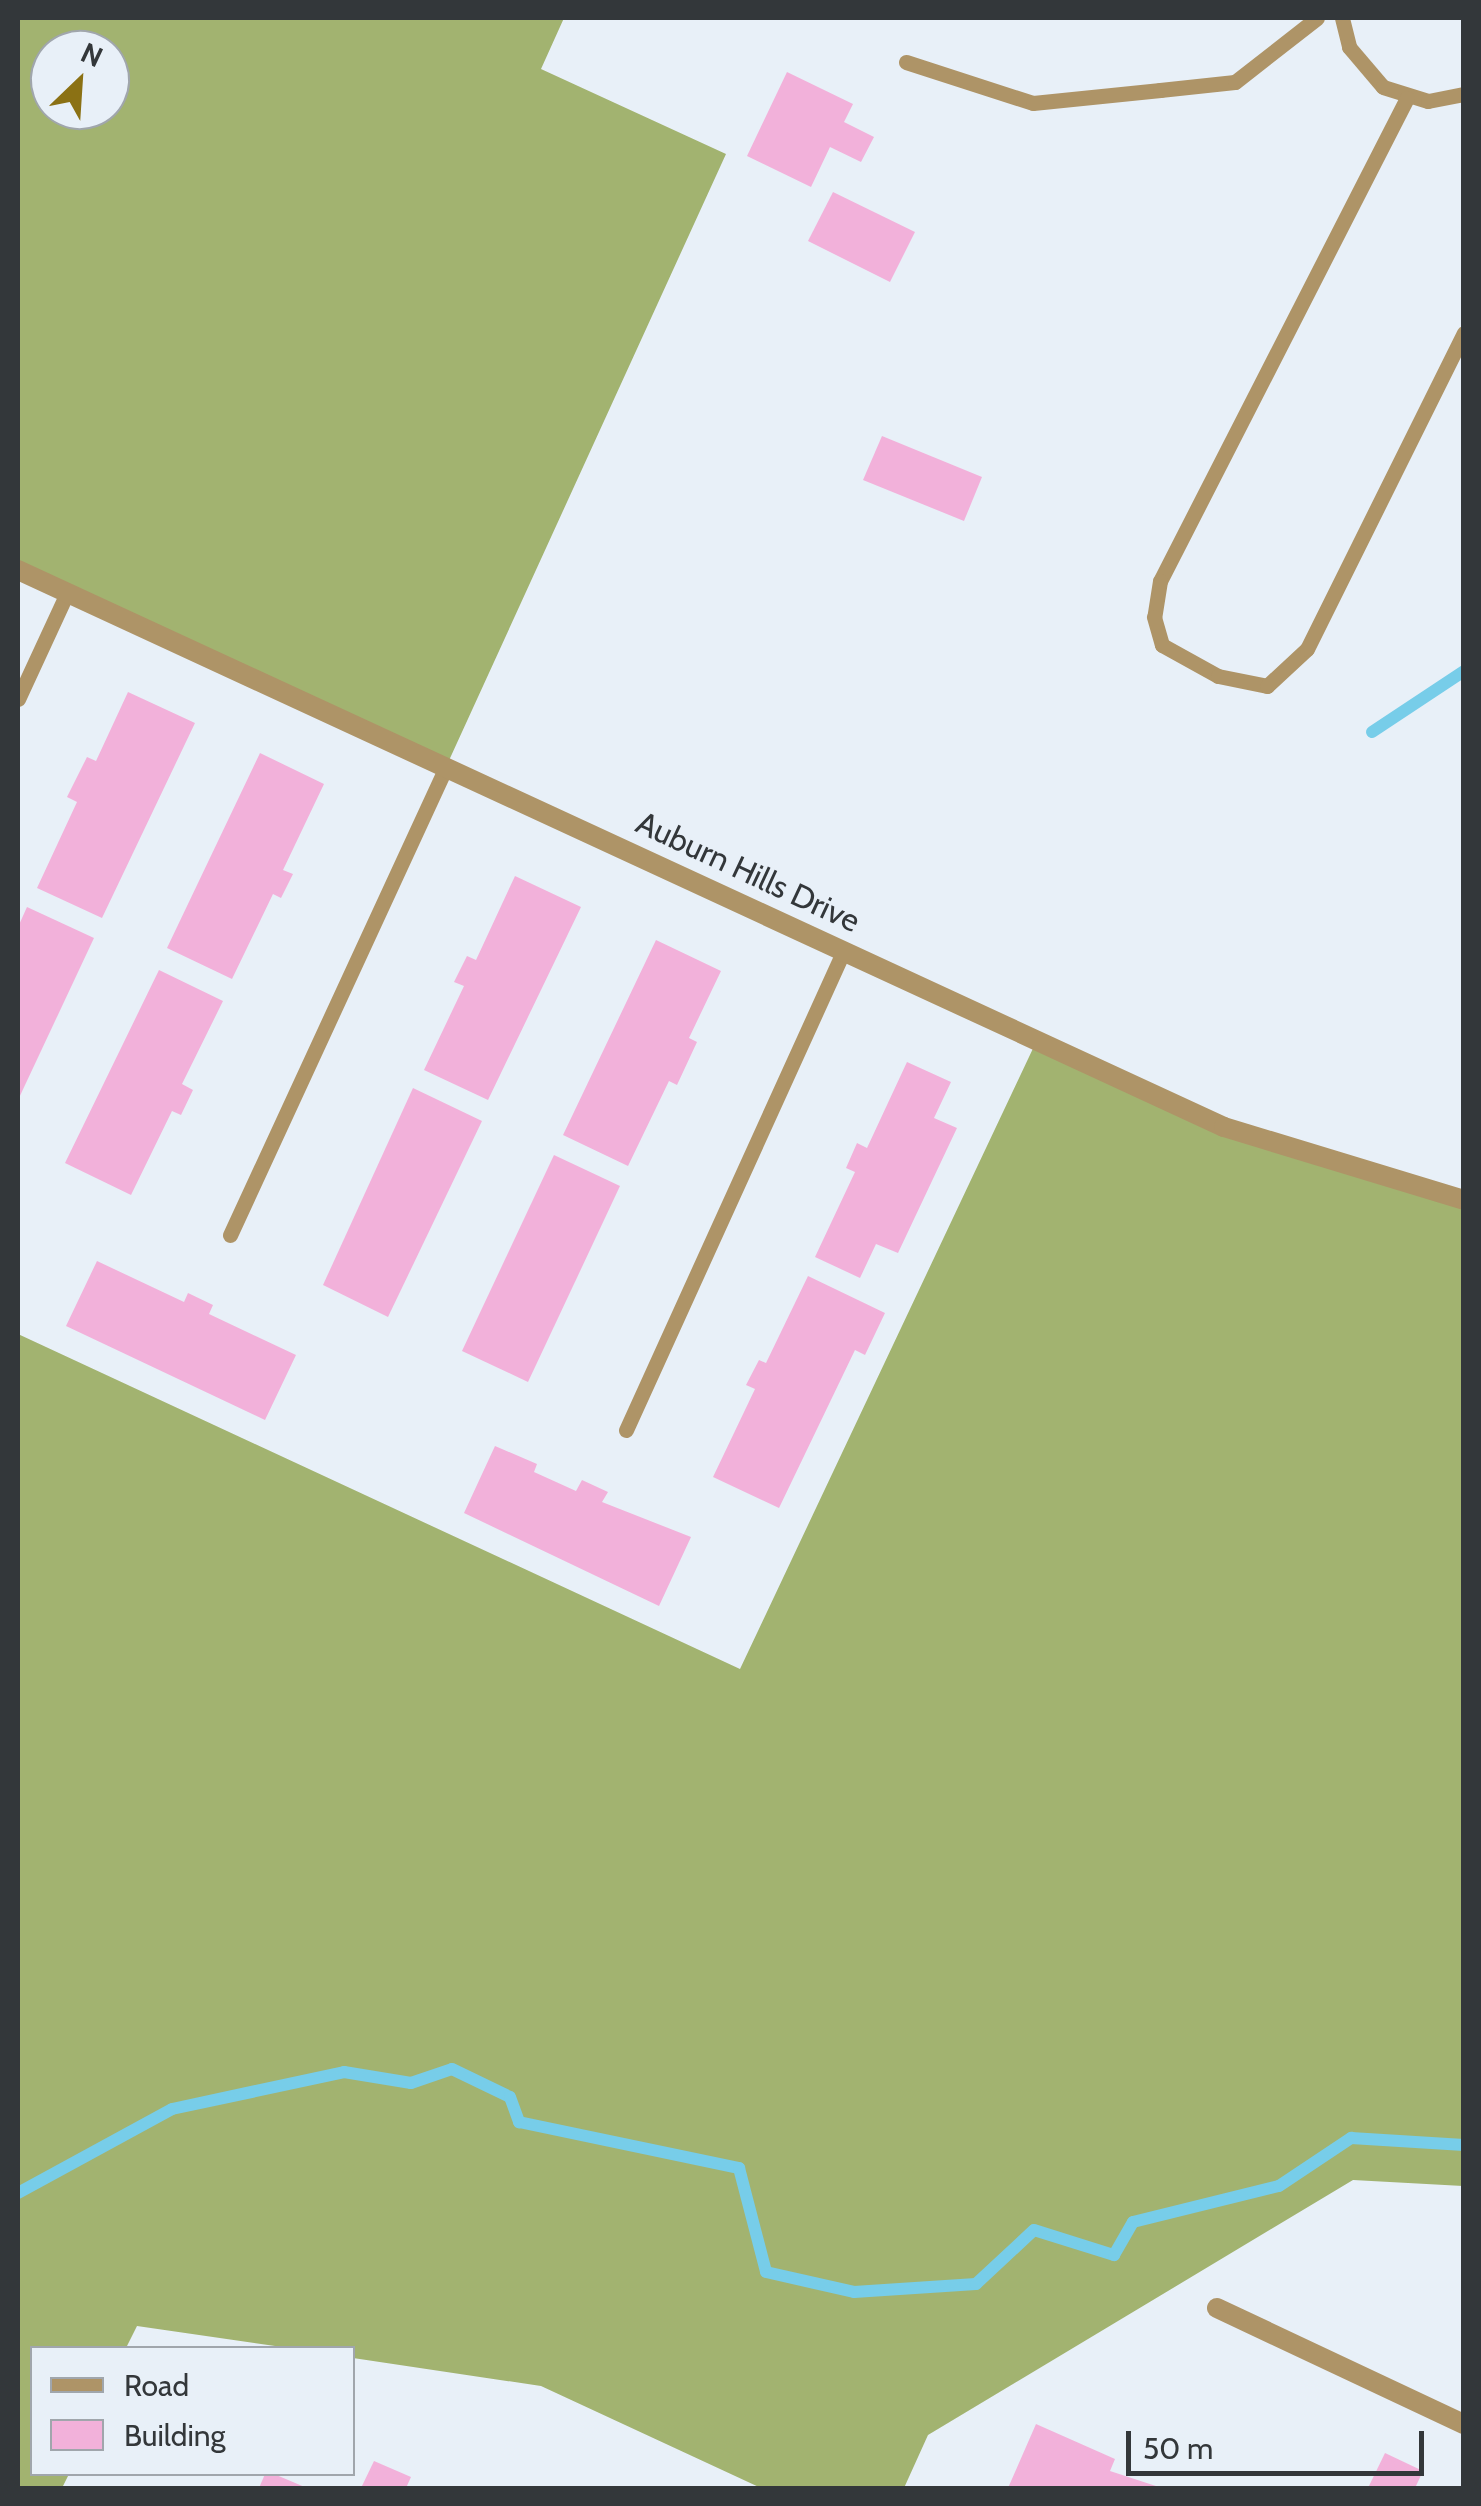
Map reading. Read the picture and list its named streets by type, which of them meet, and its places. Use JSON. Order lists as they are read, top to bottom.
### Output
{
  "streets": {
    "street": ["Auburn Hills Drive"]
  },
  "legend": ["Road", "Building"],
  "scale_bar": "50 m",
  "north": "top right"
}
